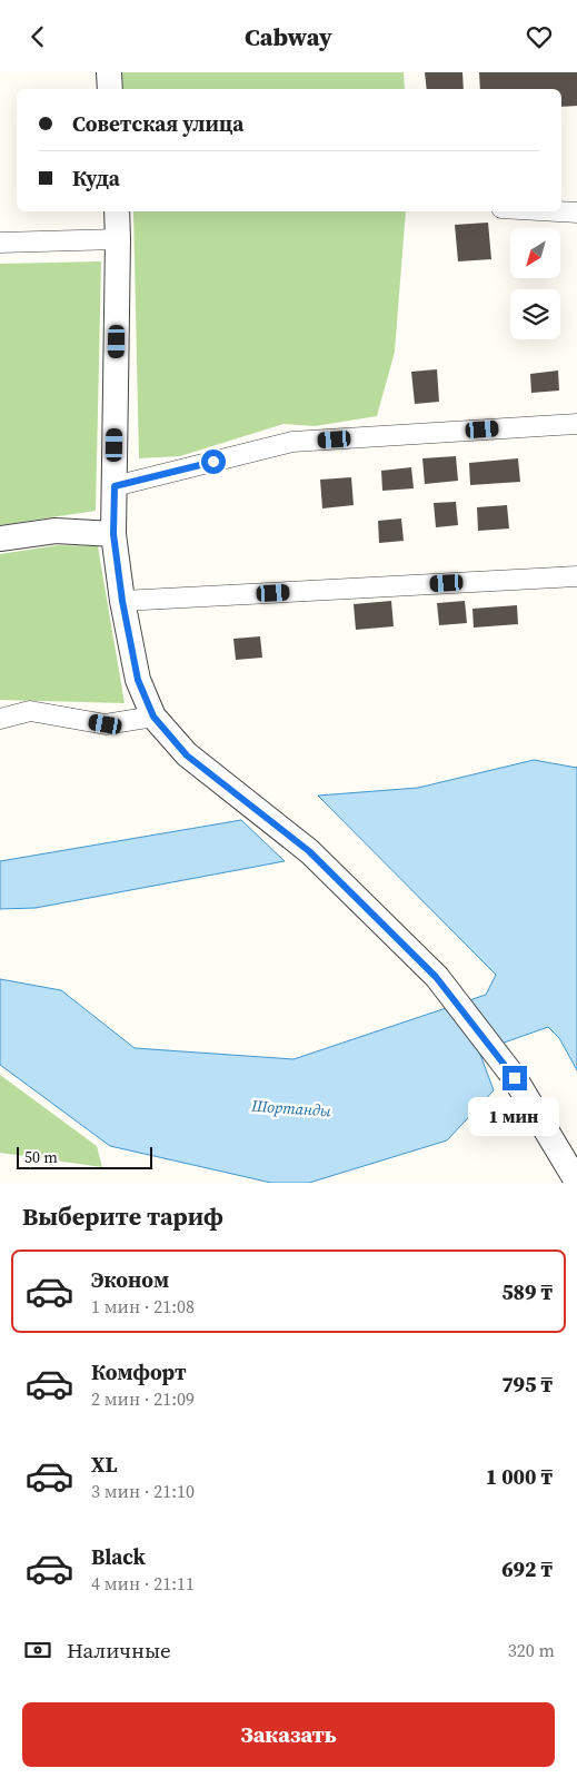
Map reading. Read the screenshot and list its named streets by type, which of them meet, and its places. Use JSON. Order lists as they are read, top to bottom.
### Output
{
  "water": ["Шортанды"],
  "scale_bar": "50 m",
  "north": "bottom left",
  "page": {
    "header": "Cabway",
    "banner": ["Советская улица", "Куда"],
    "bubble": "1 мин",
    "scale": "50 m",
    "heading": "Выберите тариф",
    "list": [
      {
        "name": "Эконом",
        "note": "1 мин · 21:08",
        "value": "589 ₸"
      },
      {
        "name": "Комфорт",
        "note": "2 мин · 21:09",
        "value": "795 ₸"
      },
      {
        "name": "XL",
        "note": "3 мин · 21:10",
        "value": "1 000 ₸"
      },
      {
        "name": "Black",
        "note": "4 мин · 21:11",
        "value": "692 ₸"
      }
    ],
    "pay": ["Наличные", "320 m"],
    "buttons": "Заказать"
  }
}
